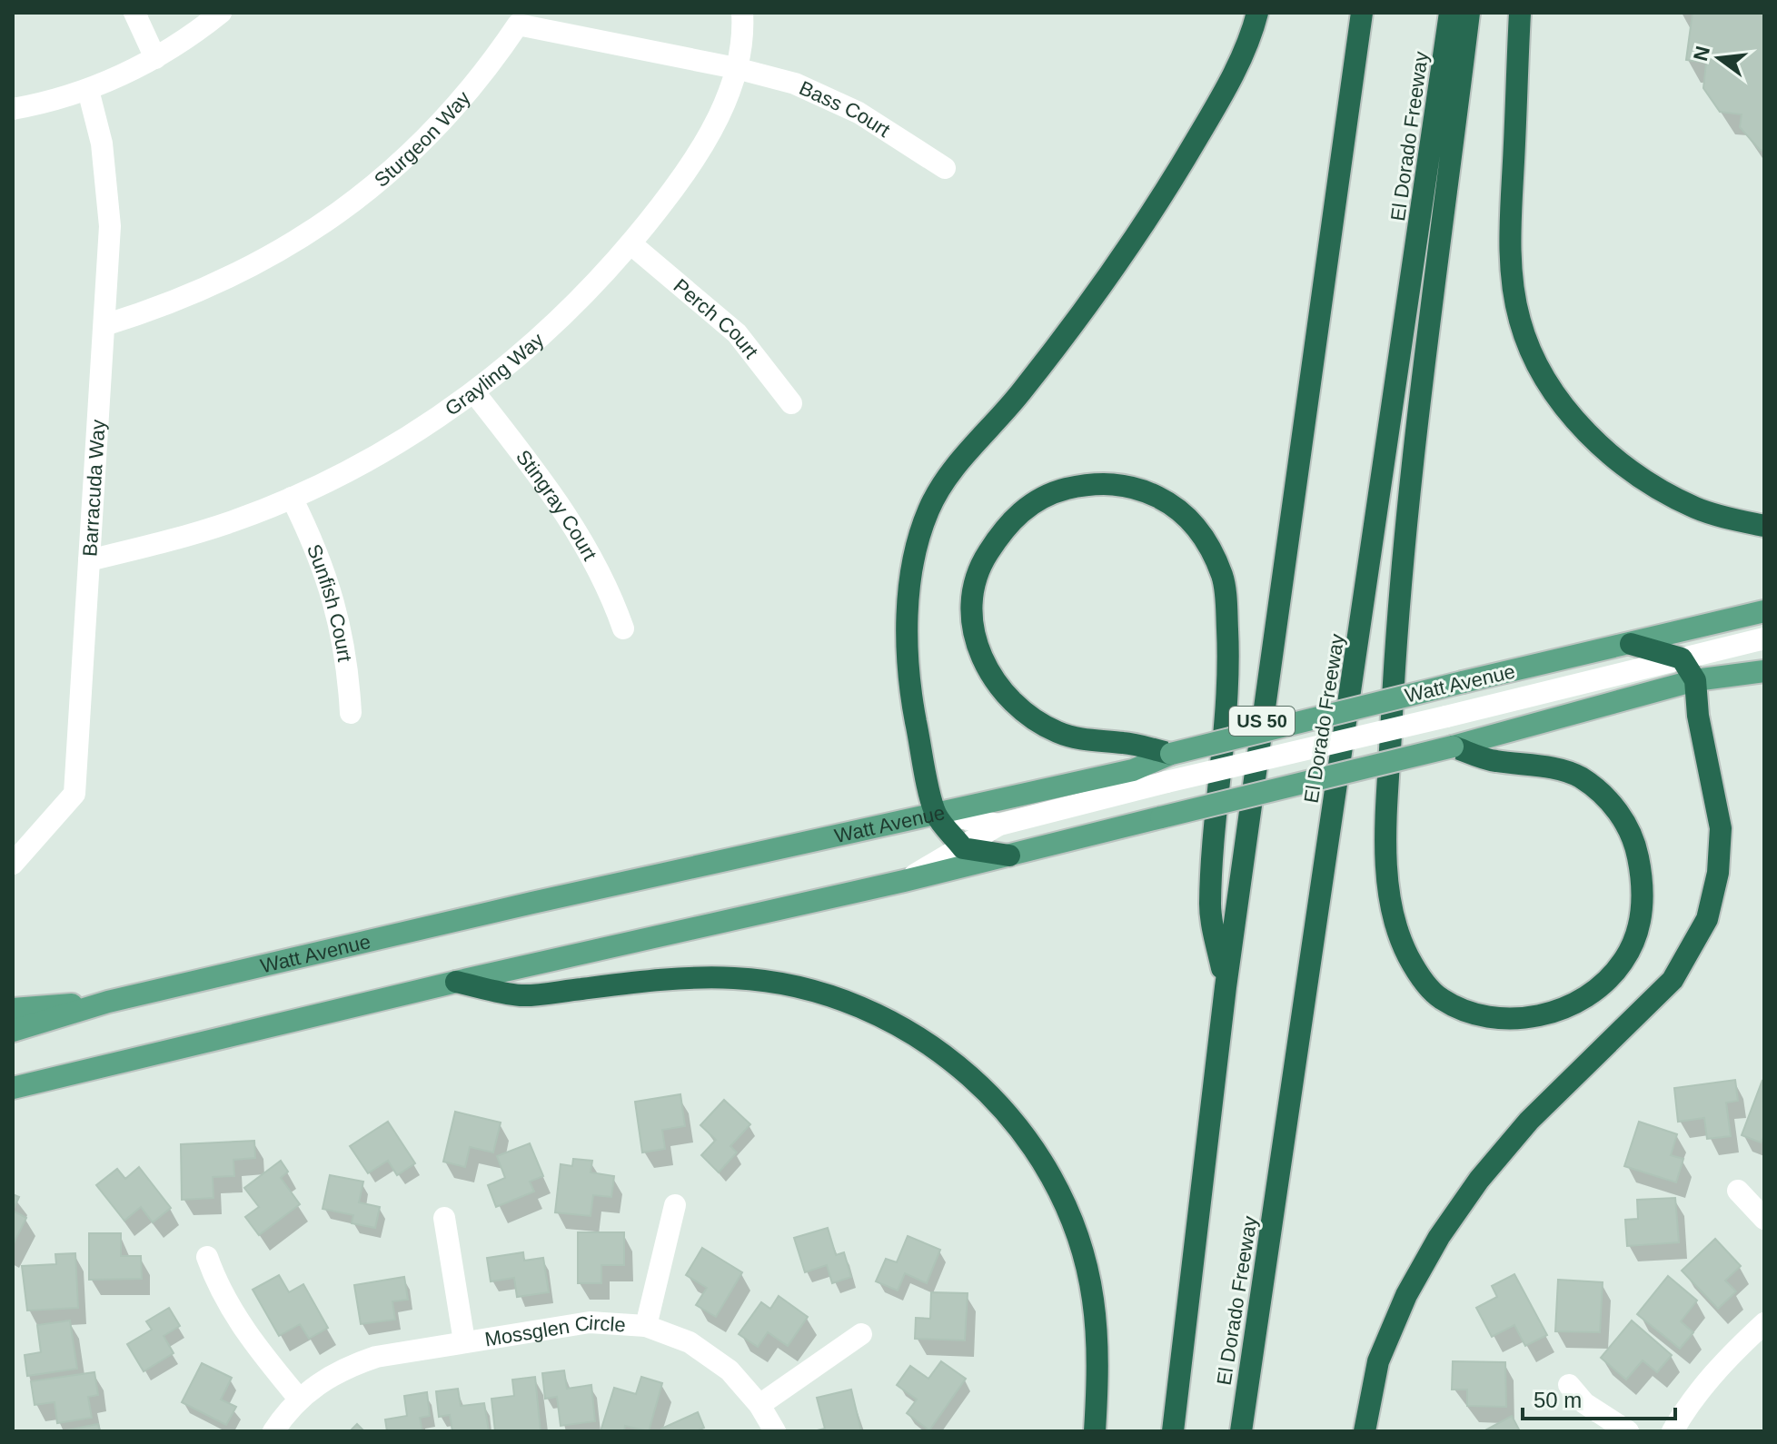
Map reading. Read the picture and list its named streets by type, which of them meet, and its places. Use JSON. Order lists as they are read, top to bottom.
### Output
{
  "streets": {
    "highway": ["El Dorado Freeway", "US 50"],
    "main road": ["Watt Avenue"],
    "street": [
      "Bass Court",
      "Sturgeon Way",
      "Perch Court",
      "Grayling Way",
      "Barracuda Way",
      "Stingray Court",
      "Sunfish Court",
      "Mossglen Circle"
    ]
  },
  "crossings": [
    ["Bass Court", "Sturgeon Way"],
    ["Bass Court", "Grayling Way"],
    ["Sturgeon Way", "Grayling Way"],
    ["Sturgeon Way", "Barracuda Way"],
    ["Perch Court", "Grayling Way"],
    ["Grayling Way", "Barracuda Way"],
    ["Grayling Way", "Stingray Court"],
    ["Grayling Way", "Sunfish Court"]
  ],
  "scale_bar": "50 m",
  "north": "left"
}
